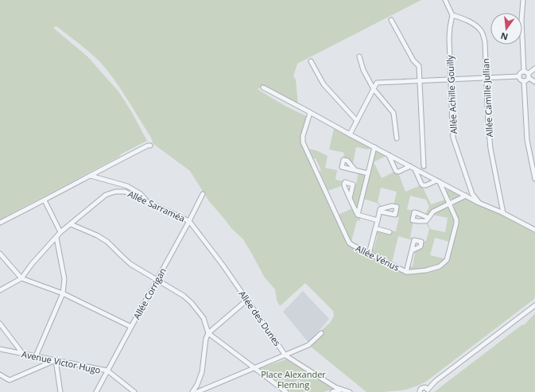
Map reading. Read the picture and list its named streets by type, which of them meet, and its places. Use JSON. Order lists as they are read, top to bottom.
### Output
{
  "streets": {
    "street": [
      "Allée Achille Gouilly",
      "Allée Camille Jullian",
      "Allée Sarraméa",
      "Allée Vénus",
      "Allée Corrigan",
      "Allée des Dunes",
      "Avenue Victor Hugo"
    ]
  },
  "crossings": [
    ["Allée Achille Gouilly", "Allée Camille Jullian"],
    ["Allée Sarraméa", "Allée Corrigan"],
    ["Allée Sarraméa", "Allée des Dunes"],
    ["Allée Corrigan", "Allée des Dunes"],
    ["Allée Corrigan", "Avenue Victor Hugo"]
  ],
  "parks": ["Place Alexander Fleming"],
  "north": "bottom"
}
